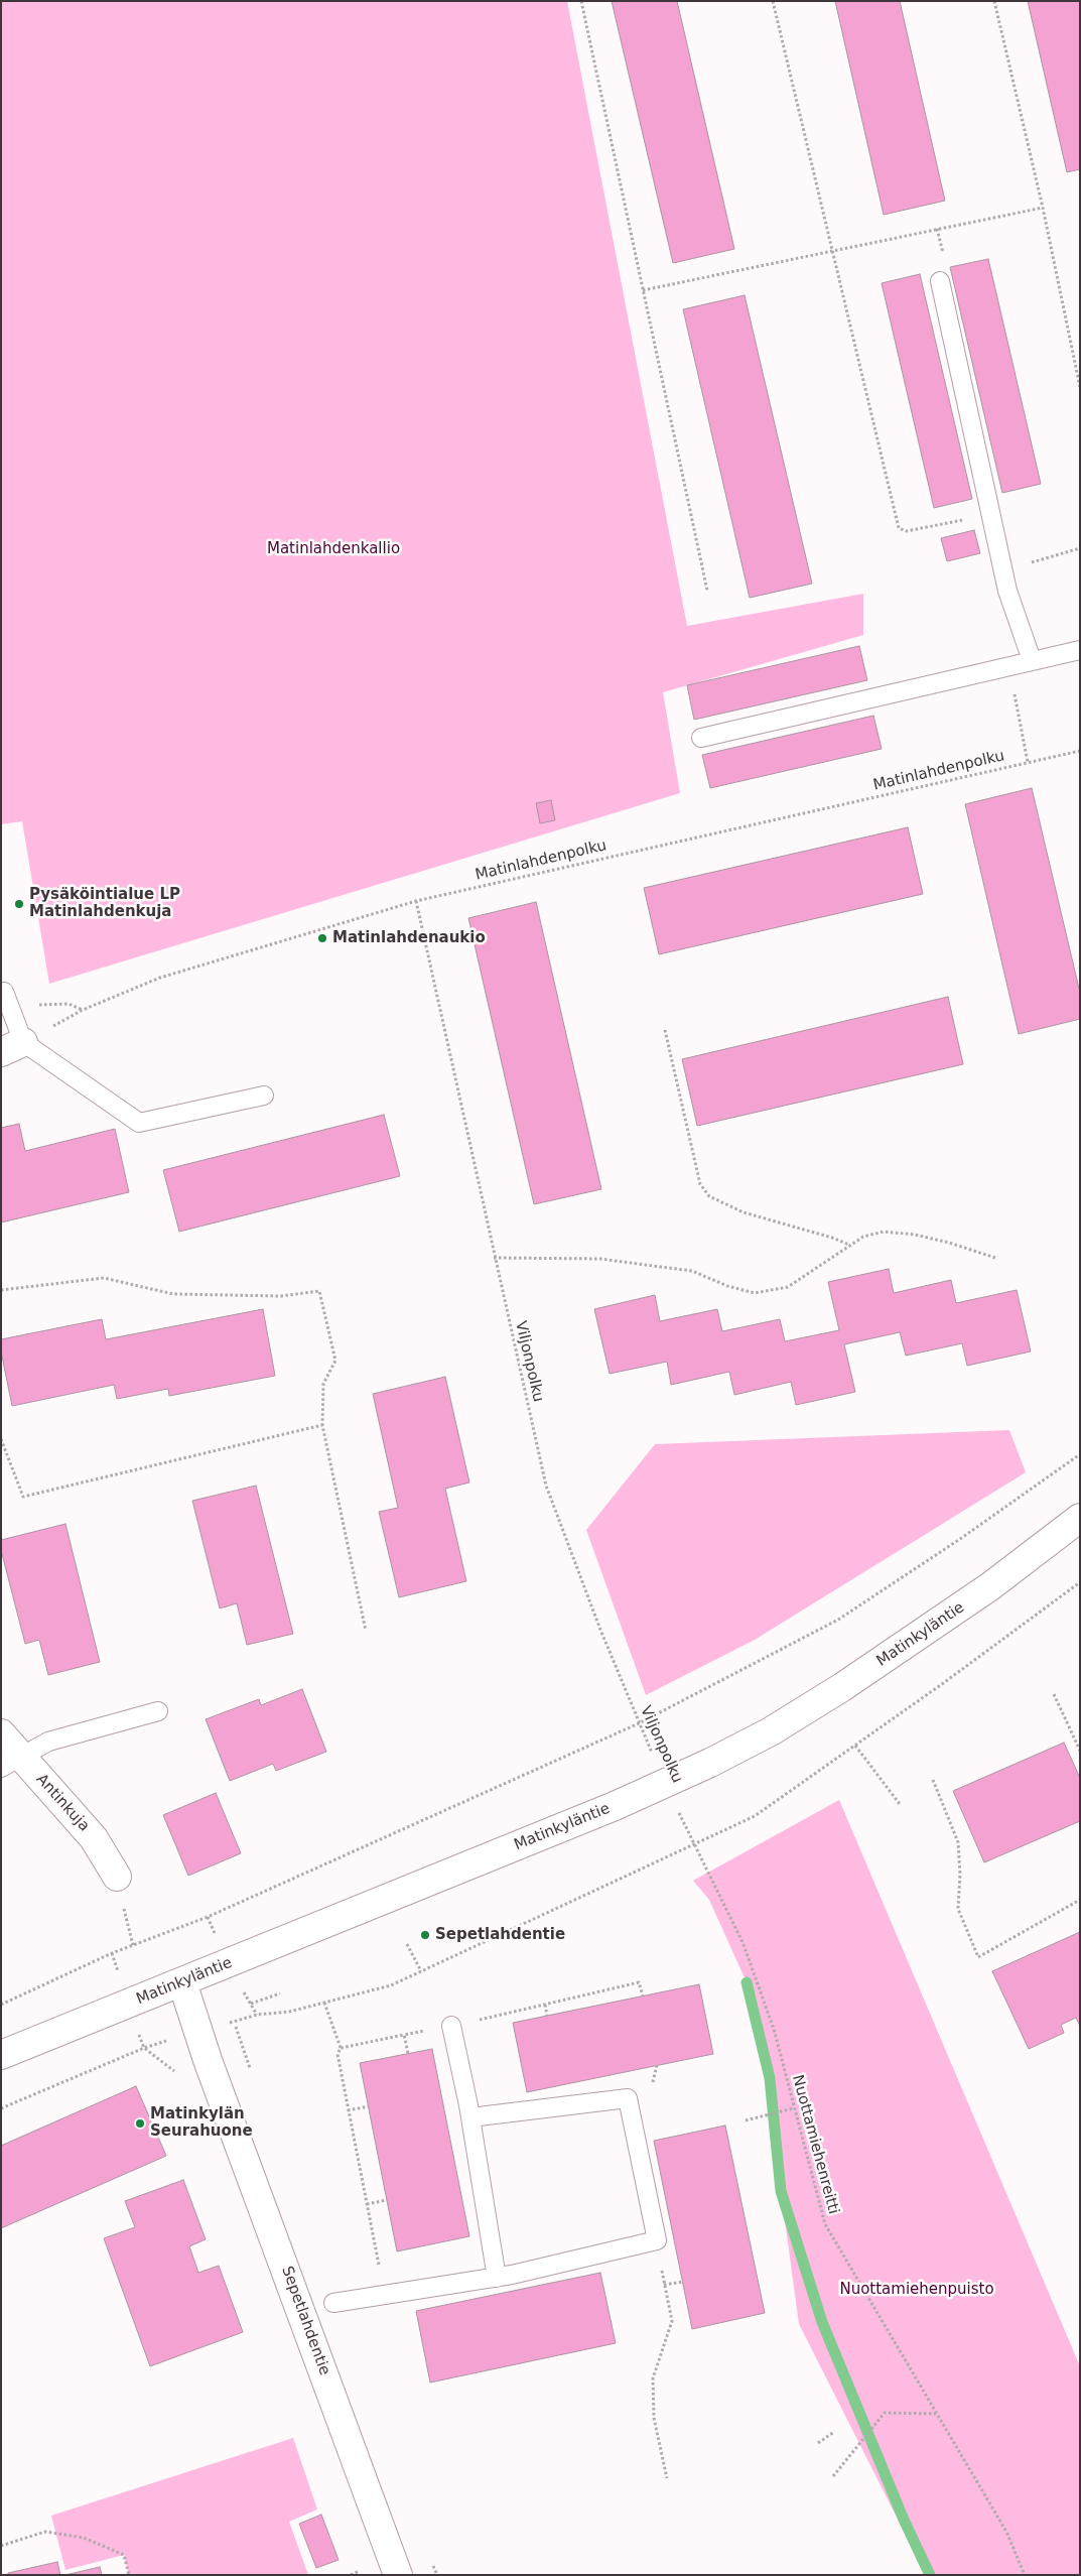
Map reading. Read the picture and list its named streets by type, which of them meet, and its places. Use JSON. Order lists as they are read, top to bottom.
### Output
{
  "streets": {
    "main road": ["Matinkyläntie", "Antinkuja", "Sepetlahdentie"],
    "path": ["Matinlahdenpolku", "Viljonpolku", "Nuottamiehenreitti"]
  },
  "crossings": [
    ["Matinlahdenpolku", "Viljonpolku"],
    ["Matinkyläntie", "Sepetlahdentie"]
  ],
  "parks": ["Matinlahdenkallio", "Nuottamiehenpuisto"],
  "places": [
    "Pysäköintialue LP Matinlahdenkuja",
    "Matinlahdenaukio",
    "Sepetlahdentie",
    "Matinkylän Seurahuone"
  ]
}
